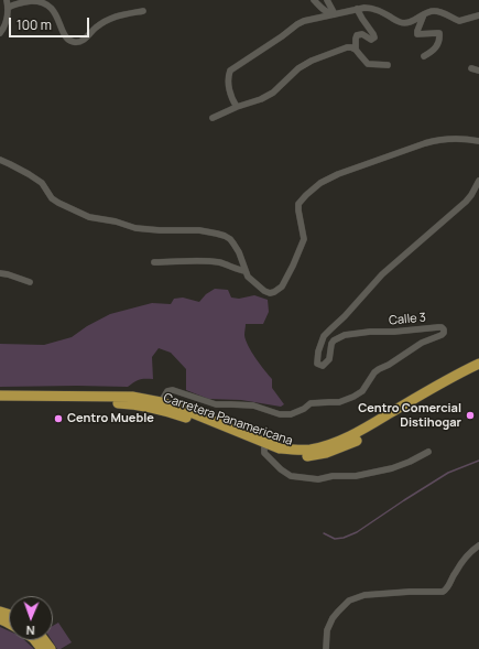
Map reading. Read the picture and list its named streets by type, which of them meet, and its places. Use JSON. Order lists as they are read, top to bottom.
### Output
{
  "streets": {
    "main road": ["Carretera Panamericana"],
    "street": ["Calle 3"]
  },
  "crossings": [
    ["Calle 3", "Carretera Panamericana"]
  ],
  "places": ["Centro Comercial Distihogar", "Centro Mueble"],
  "scale_bar": "100 m",
  "north": "bottom"
}
